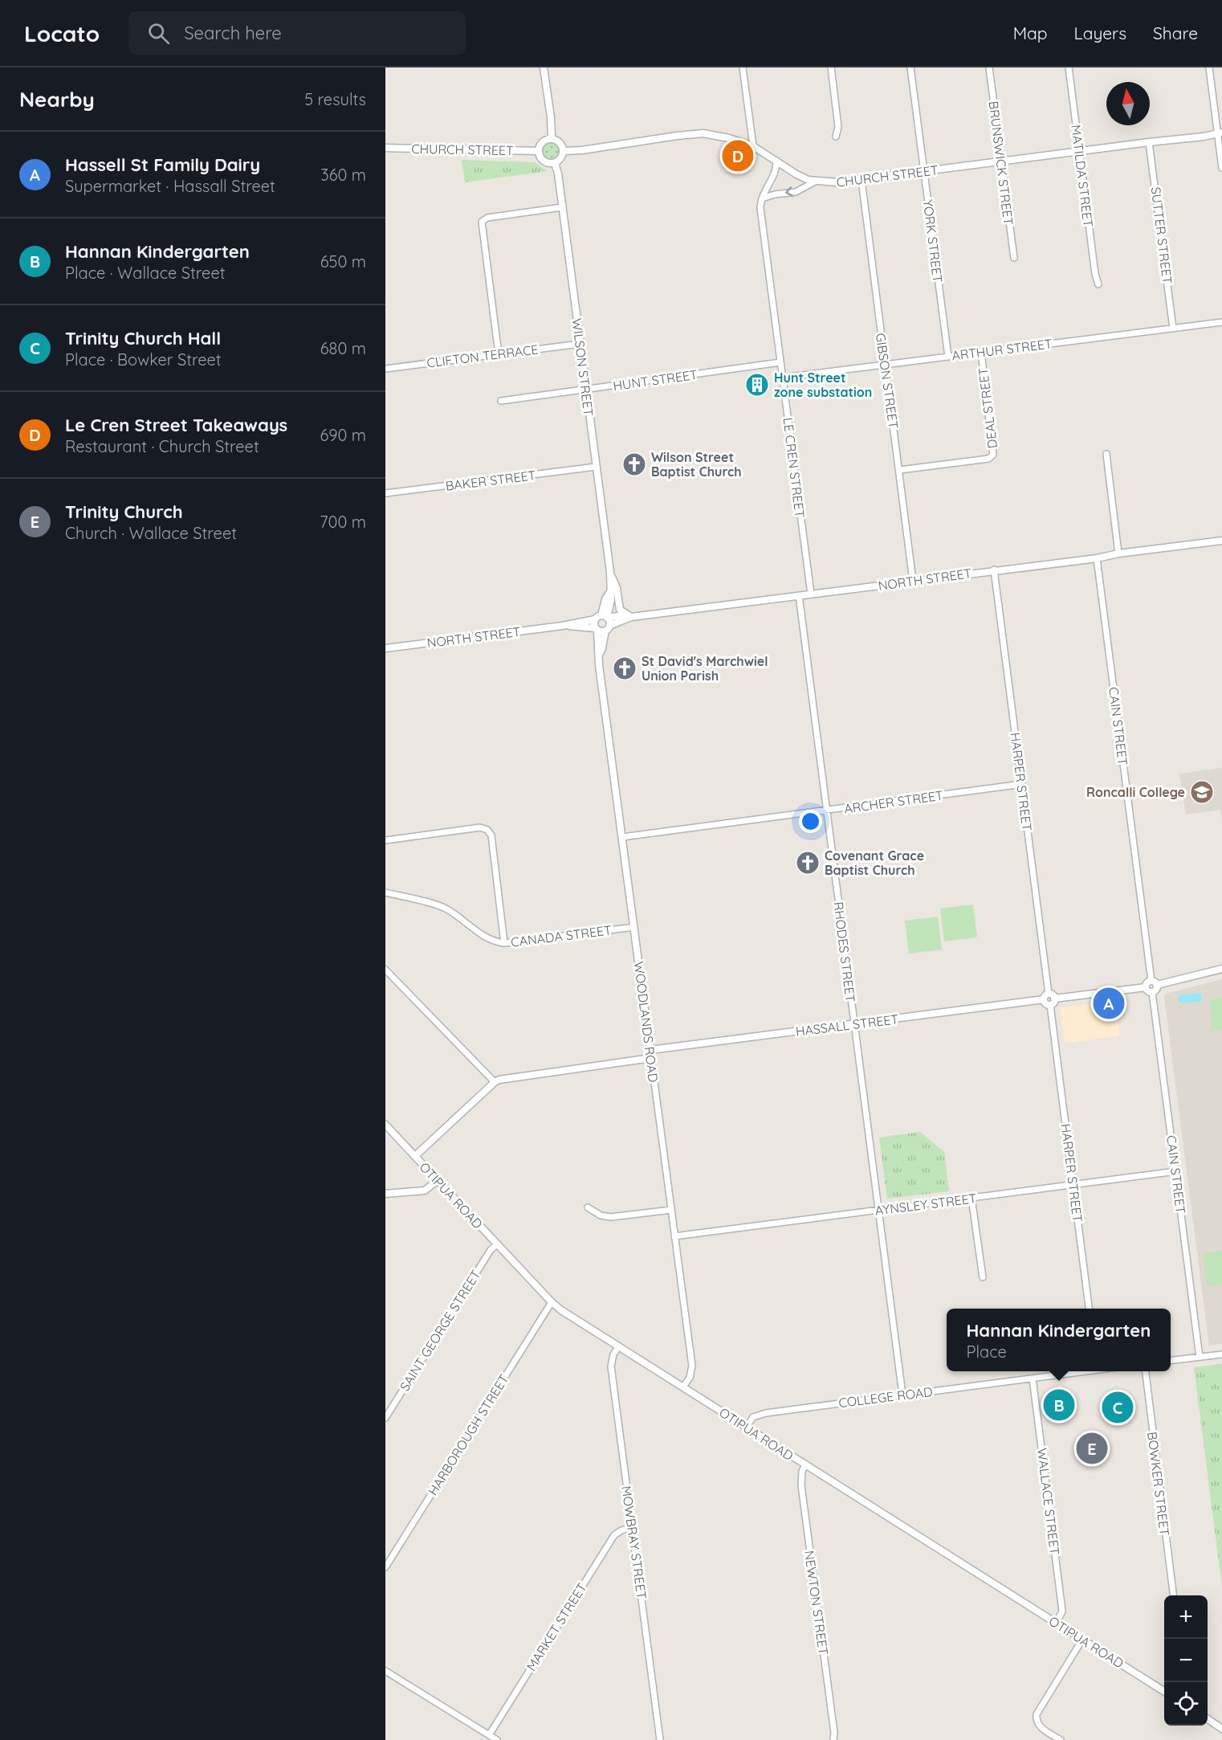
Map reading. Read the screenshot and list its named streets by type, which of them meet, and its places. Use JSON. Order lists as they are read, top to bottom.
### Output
{
  "streets": {
    "street": [
      "CHURCH STREET",
      "BRUNSWICK STREET",
      "MATILDA STREET",
      "SUTTER STREET",
      "YORK STREET",
      "ARTHUR STREET",
      "CLIFTON TERRACE",
      "WILSON STREET",
      "HUNT STREET",
      "GIBSON STREET",
      "DEAL STREET",
      "LE CREN STREET",
      "BAKER STREET",
      "NORTH STREET",
      "CAIN STREET",
      "HARPER STREET",
      "ARCHER STREET",
      "CANADA STREET",
      "RHODES STREET",
      "WOODLANDS ROAD",
      "HASSALL STREET",
      "OTIPUA ROAD",
      "AYNSLEY STREET",
      "SAINT GEORGE STREET",
      "COLLEGE ROAD",
      "HARBOROUGH STREET",
      "BOWKER STREET",
      "WALLACE STREET",
      "MOWBRAY STREET",
      "NEWTON STREET",
      "MARKET STREET"
    ]
  },
  "crossings": [
    ["CHURCH STREET", "BRUNSWICK STREET"],
    ["CHURCH STREET", "MATILDA STREET"],
    ["CHURCH STREET", "SUTTER STREET"],
    ["CHURCH STREET", "YORK STREET"],
    ["CHURCH STREET", "WILSON STREET"],
    ["CHURCH STREET", "GIBSON STREET"],
    ["CHURCH STREET", "LE CREN STREET"],
    ["SUTTER STREET", "ARTHUR STREET"],
    ["YORK STREET", "ARTHUR STREET"],
    ["ARTHUR STREET", "GIBSON STREET"],
    ["ARTHUR STREET", "DEAL STREET"],
    ["ARTHUR STREET", "LE CREN STREET"],
    ["CLIFTON TERRACE", "WILSON STREET"],
    ["WILSON STREET", "HUNT STREET"],
    ["WILSON STREET", "BAKER STREET"],
    ["WILSON STREET", "NORTH STREET"],
    ["WILSON STREET", "WOODLANDS ROAD"],
    ["HUNT STREET", "LE CREN STREET"],
    ["GIBSON STREET", "DEAL STREET"],
    ["GIBSON STREET", "NORTH STREET"],
    ["LE CREN STREET", "NORTH STREET"],
    ["NORTH STREET", "CAIN STREET"],
    ["NORTH STREET", "HARPER STREET"],
    ["NORTH STREET", "RHODES STREET"],
    ["NORTH STREET", "WOODLANDS ROAD"],
    ["CAIN STREET", "HASSALL STREET"],
    ["CAIN STREET", "AYNSLEY STREET"],
    ["HARPER STREET", "ARCHER STREET"],
    ["HARPER STREET", "HASSALL STREET"],
    ["HARPER STREET", "AYNSLEY STREET"],
    ["ARCHER STREET", "RHODES STREET"],
    ["ARCHER STREET", "WOODLANDS ROAD"],
    ["CANADA STREET", "WOODLANDS ROAD"],
    ["RHODES STREET", "HASSALL STREET"],
    ["RHODES STREET", "AYNSLEY STREET"],
    ["RHODES STREET", "COLLEGE ROAD"],
    ["WOODLANDS ROAD", "HASSALL STREET"],
    ["WOODLANDS ROAD", "OTIPUA ROAD"],
    ["WOODLANDS ROAD", "AYNSLEY STREET"],
    ["OTIPUA ROAD", "SAINT GEORGE STREET"],
    ["OTIPUA ROAD", "COLLEGE ROAD"],
    ["OTIPUA ROAD", "HARBOROUGH STREET"],
    ["OTIPUA ROAD", "WALLACE STREET"],
    ["OTIPUA ROAD", "MOWBRAY STREET"],
    ["OTIPUA ROAD", "NEWTON STREET"],
    ["COLLEGE ROAD", "WALLACE STREET"],
    ["MOWBRAY STREET", "MARKET STREET"]
  ],
  "places": {
    "building": ["Hunt Street zone substation"],
    "church": ["Wilson Street Baptist Church", "St David's Marchwiel Union Parish", "Covenant Grace Baptist Church"],
    "school or university": ["Roncalli College"]
  },
  "north": "top",
  "page": {
    "header": "Locato",
    "search": "Search here",
    "nav": ["Map", "Layers", "Share"],
    "heading": ["Nearby", "5 results"],
    "list": [
      {
        "mark": "A",
        "name": "Hassell St Family Dairy",
        "note": "Supermarket · Hassall Street",
        "value": "360 m"
      },
      {
        "mark": "B",
        "name": "Hannan Kindergarten",
        "note": "Place · Wallace Street",
        "value": "650 m"
      },
      {
        "mark": "C",
        "name": "Trinity Church Hall",
        "note": "Place · Bowker Street",
        "value": "680 m"
      },
      {
        "mark": "D",
        "name": "Le Cren Street Takeaways",
        "note": "Restaurant · Church Street",
        "value": "690 m"
      },
      {
        "mark": "E",
        "name": "Trinity Church",
        "note": "Church · Wallace Street",
        "value": "700 m"
      }
    ],
    "pins": [
      "D",
      "A",
      "B",
      "C",
      "E"
    ],
    "popup": ["Hannan Kindergarten", "Place"],
    "map_buttons": ["+", "−"]
  }
}
